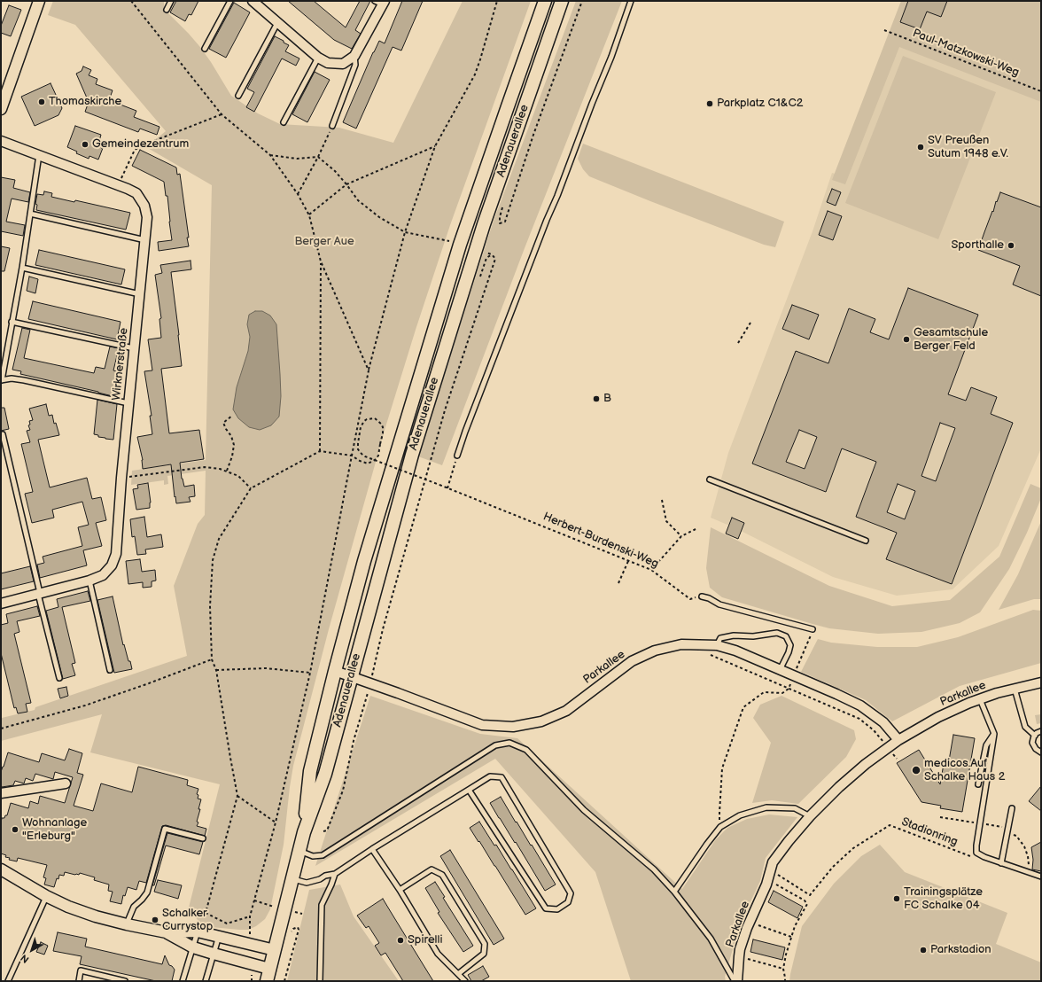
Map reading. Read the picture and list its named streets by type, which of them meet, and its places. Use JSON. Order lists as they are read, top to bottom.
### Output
{
  "streets": {
    "main road": ["Adenauerallee"],
    "street": ["Wirknerstraße", "Parkallee"],
    "path": ["Paul-Matzkowski-Weg", "Herbert-Burdenski-Weg", "Stadionring"]
  },
  "crossings": [
    ["Adenauerallee", "Parkallee"],
    ["Parkallee", "Stadionring"]
  ],
  "parks": ["Berger Aue"],
  "places": [
    "Thomaskirche",
    "Parkplatz C1&C2",
    "Gemeindezentrum",
    "SV Preußen Sutum 1948 e.V.",
    "Sporthalle",
    "Gesamtschule Berger Feld",
    "B",
    "medicos.Auf Schalke Haus 2",
    "Wohnanlage \"Erleburg\"",
    "Trainingsplätze FC Schalke 04",
    "Schalker Currystop",
    "Spirelli",
    "Parkstadion"
  ],
  "north": "bottom left"
}
